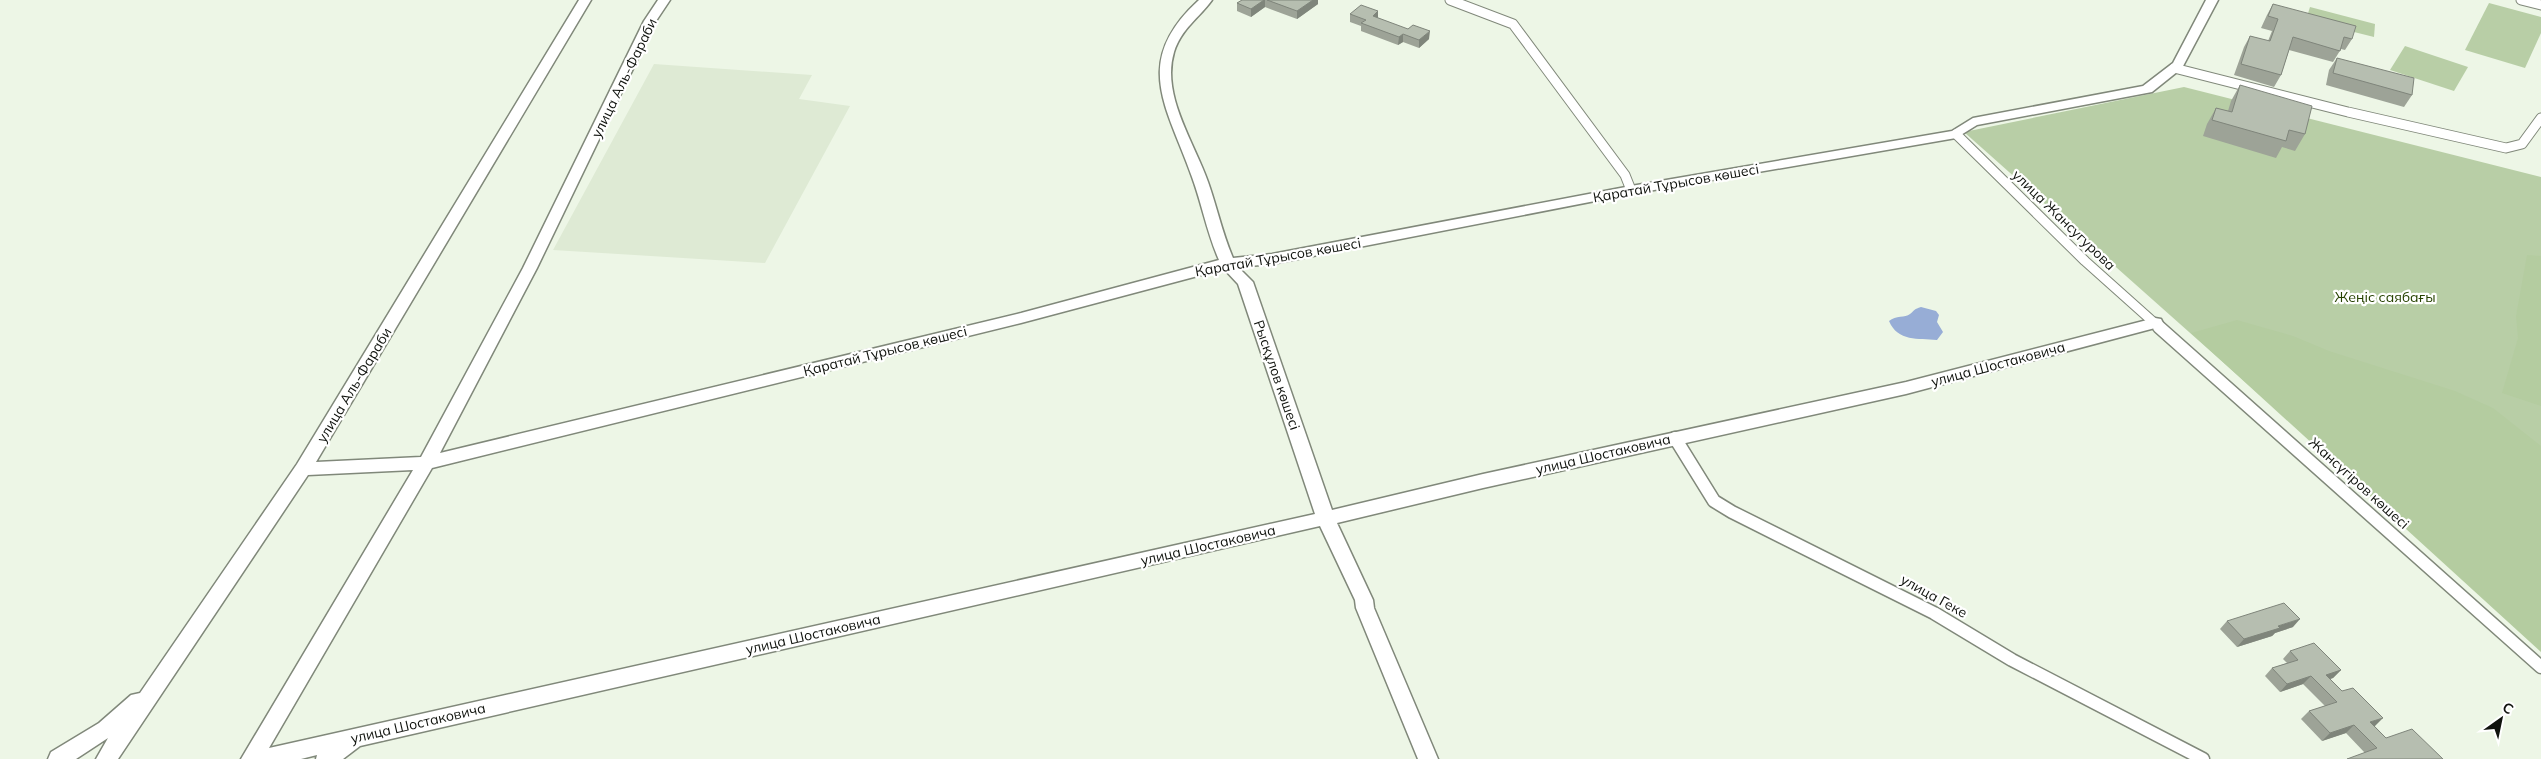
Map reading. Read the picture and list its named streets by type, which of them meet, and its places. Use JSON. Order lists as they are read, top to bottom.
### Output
{
  "streets": {
    "main road": [
      "улица Аль-Фараби",
      "Қаратай Тұрысов көшесі",
      "улица Шостаковича",
      "Рысқұлов көшесі"
    ],
    "street": ["улица Жансугурова", "Жансүгіров көшесі", "улица Геке"]
  },
  "crossings": [
    ["улица Аль-Фараби", "Қаратай Тұрысов көшесі"],
    ["Қаратай Тұрысов көшесі", "улица Жансугурова"],
    ["Қаратай Тұрысов көшесі", "Рысқұлов көшесі"],
    ["улица Жансугурова", "улица Шостаковича"],
    ["улица Жансугурова", "Жансүгіров көшесі"],
    ["улица Шостаковича", "Рысқұлов көшесі"],
    ["улица Шостаковича", "Жансүгіров көшесі"],
    ["улица Шостаковича", "улица Геке"]
  ],
  "parks": ["Жеңіс саябағы"],
  "north": "top right"
}
